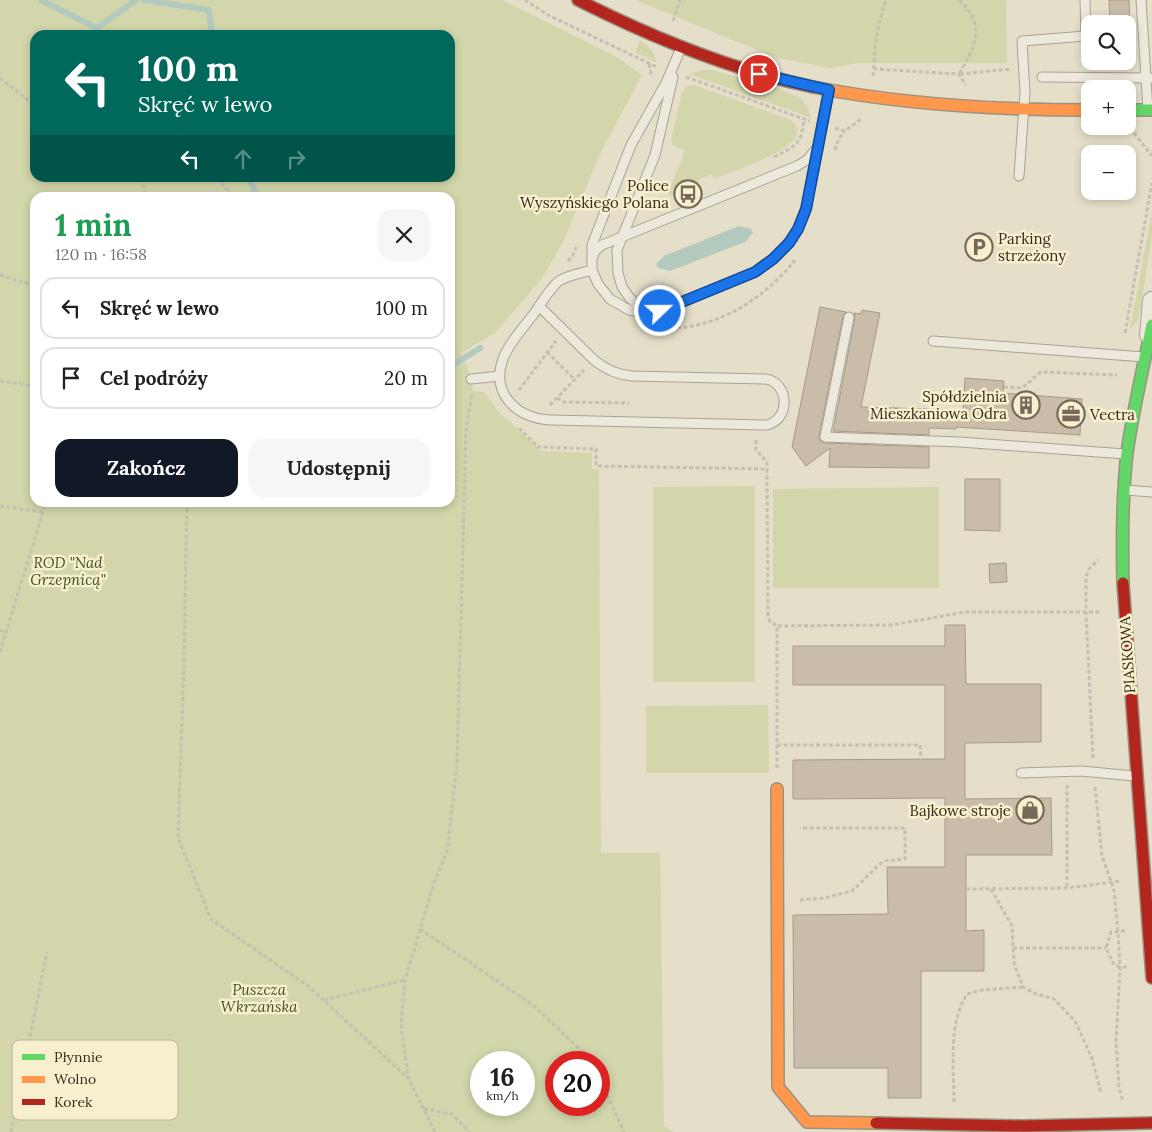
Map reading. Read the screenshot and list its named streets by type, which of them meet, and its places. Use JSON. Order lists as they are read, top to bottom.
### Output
{
  "streets": {
    "street": ["PIASKOWA"]
  },
  "parks": ["ROD \"Nad Grzepnicą\"", "Puszcza Wkrzańska"],
  "places": {
    "bus stop": ["Police Wyszyńskiego Polana"],
    "parking": ["Parking strzeżony"],
    "building": ["Spółdzielnia Mieszkaniowa Odra"],
    "office": ["Vectra"],
    "shop": ["Bajkowe stroje"]
  },
  "legend": ["Płynnie", "Wolno", "Korek"],
  "page": {
    "map_buttons": ["+", "−"],
    "turn": ["100 m", "Skręć w lewo"],
    "heading": ["1 min", "120 m · 16:58"],
    "list": [
      {
        "name": "Skręć w lewo",
        "value": "100 m"
      },
      {
        "name": "Cel podróży",
        "value": "20 m"
      }
    ],
    "buttons": ["Zakończ", "Udostępnij"],
    "speed": "16 km/h",
    "limit": "20"
  }
}
